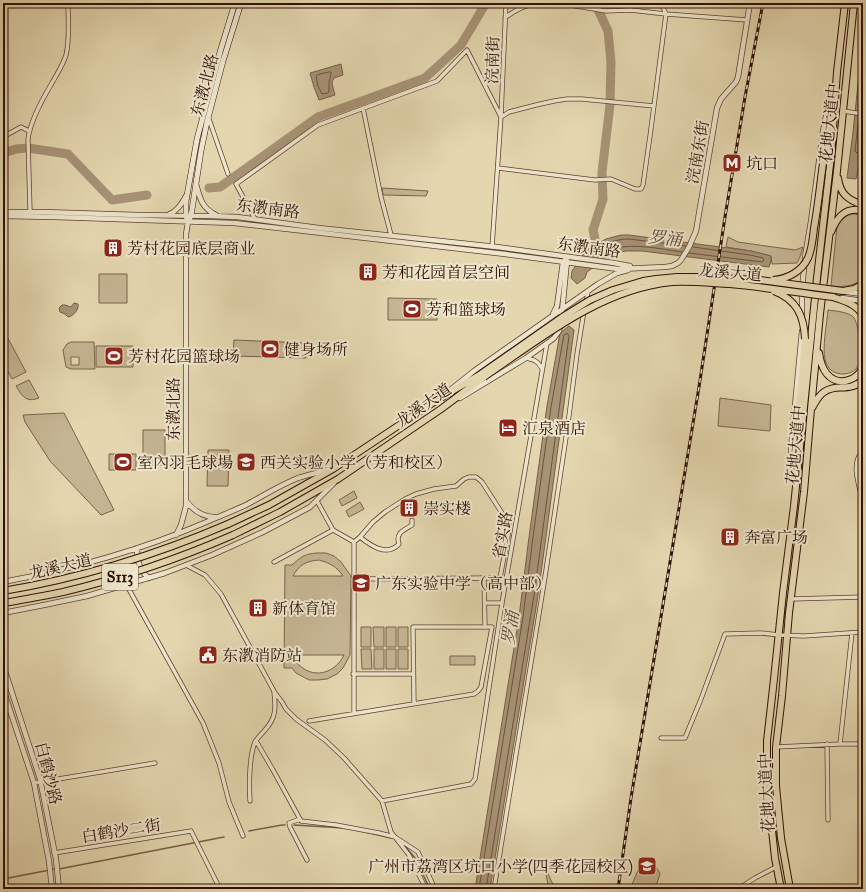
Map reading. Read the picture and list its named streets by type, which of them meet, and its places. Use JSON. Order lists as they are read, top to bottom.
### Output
{
  "streets": {
    "main road": [
      "东漖北路",
      "花地大道中",
      "龙溪大道",
      "S113"
    ],
    "street": [
      "浣南街",
      "浣南东街",
      "东漖南路",
      "省实路",
      "白鹤沙路",
      "白鹤沙二街"
    ]
  },
  "crossings": [
    ["浣南街", "东漖南路"],
    ["东漖北路", "东漖南路"],
    ["浣南东街", "东漖南路"],
    ["白鹤沙路", "白鹤沙二街"]
  ],
  "water": ["罗涌"],
  "places": {
    "metro station": ["坑口"],
    "building": [
      "芳村花园底层商业",
      "芳和花园首层空间",
      "崇实楼",
      "奔富广场",
      "新体育馆"
    ],
    "sports": [
      "芳和篮球场",
      "健身场所",
      "芳村花园篮球场",
      "室內羽毛球場"
    ],
    "hotel": ["汇泉酒店"],
    "school or university": ["西关实验小学（芳和校区）", "广东实验中学（高中部）", "广州市荔湾区坑口小学(四季花园校区)"],
    "public building": ["东漖消防站"]
  }
}
